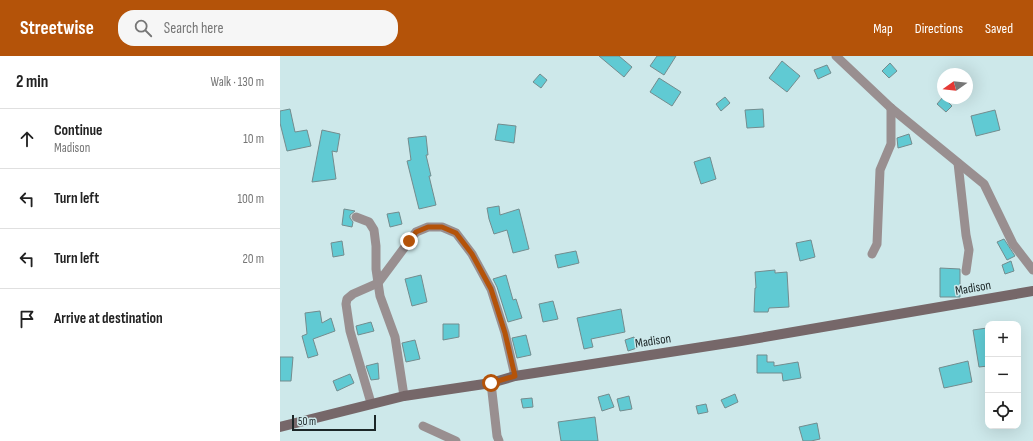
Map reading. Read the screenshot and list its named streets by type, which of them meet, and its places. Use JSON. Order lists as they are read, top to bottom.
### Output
{
  "streets": {
    "street": ["Madison"]
  },
  "scale_bar": "50 m",
  "north": "left",
  "page": {
    "header": "Streetwise",
    "search": "Search here",
    "nav": ["Map", "Directions", "Saved"],
    "heading": ["2 min", "Walk · 130 m"],
    "list": [
      ["Continue", "Madison", "10 m"],
      ["Turn left", "100 m"],
      ["Turn left", "20 m"],
      "Arrive at destination"
    ],
    "map_buttons": ["+", "−"],
    "scale": "50 m"
  }
}
